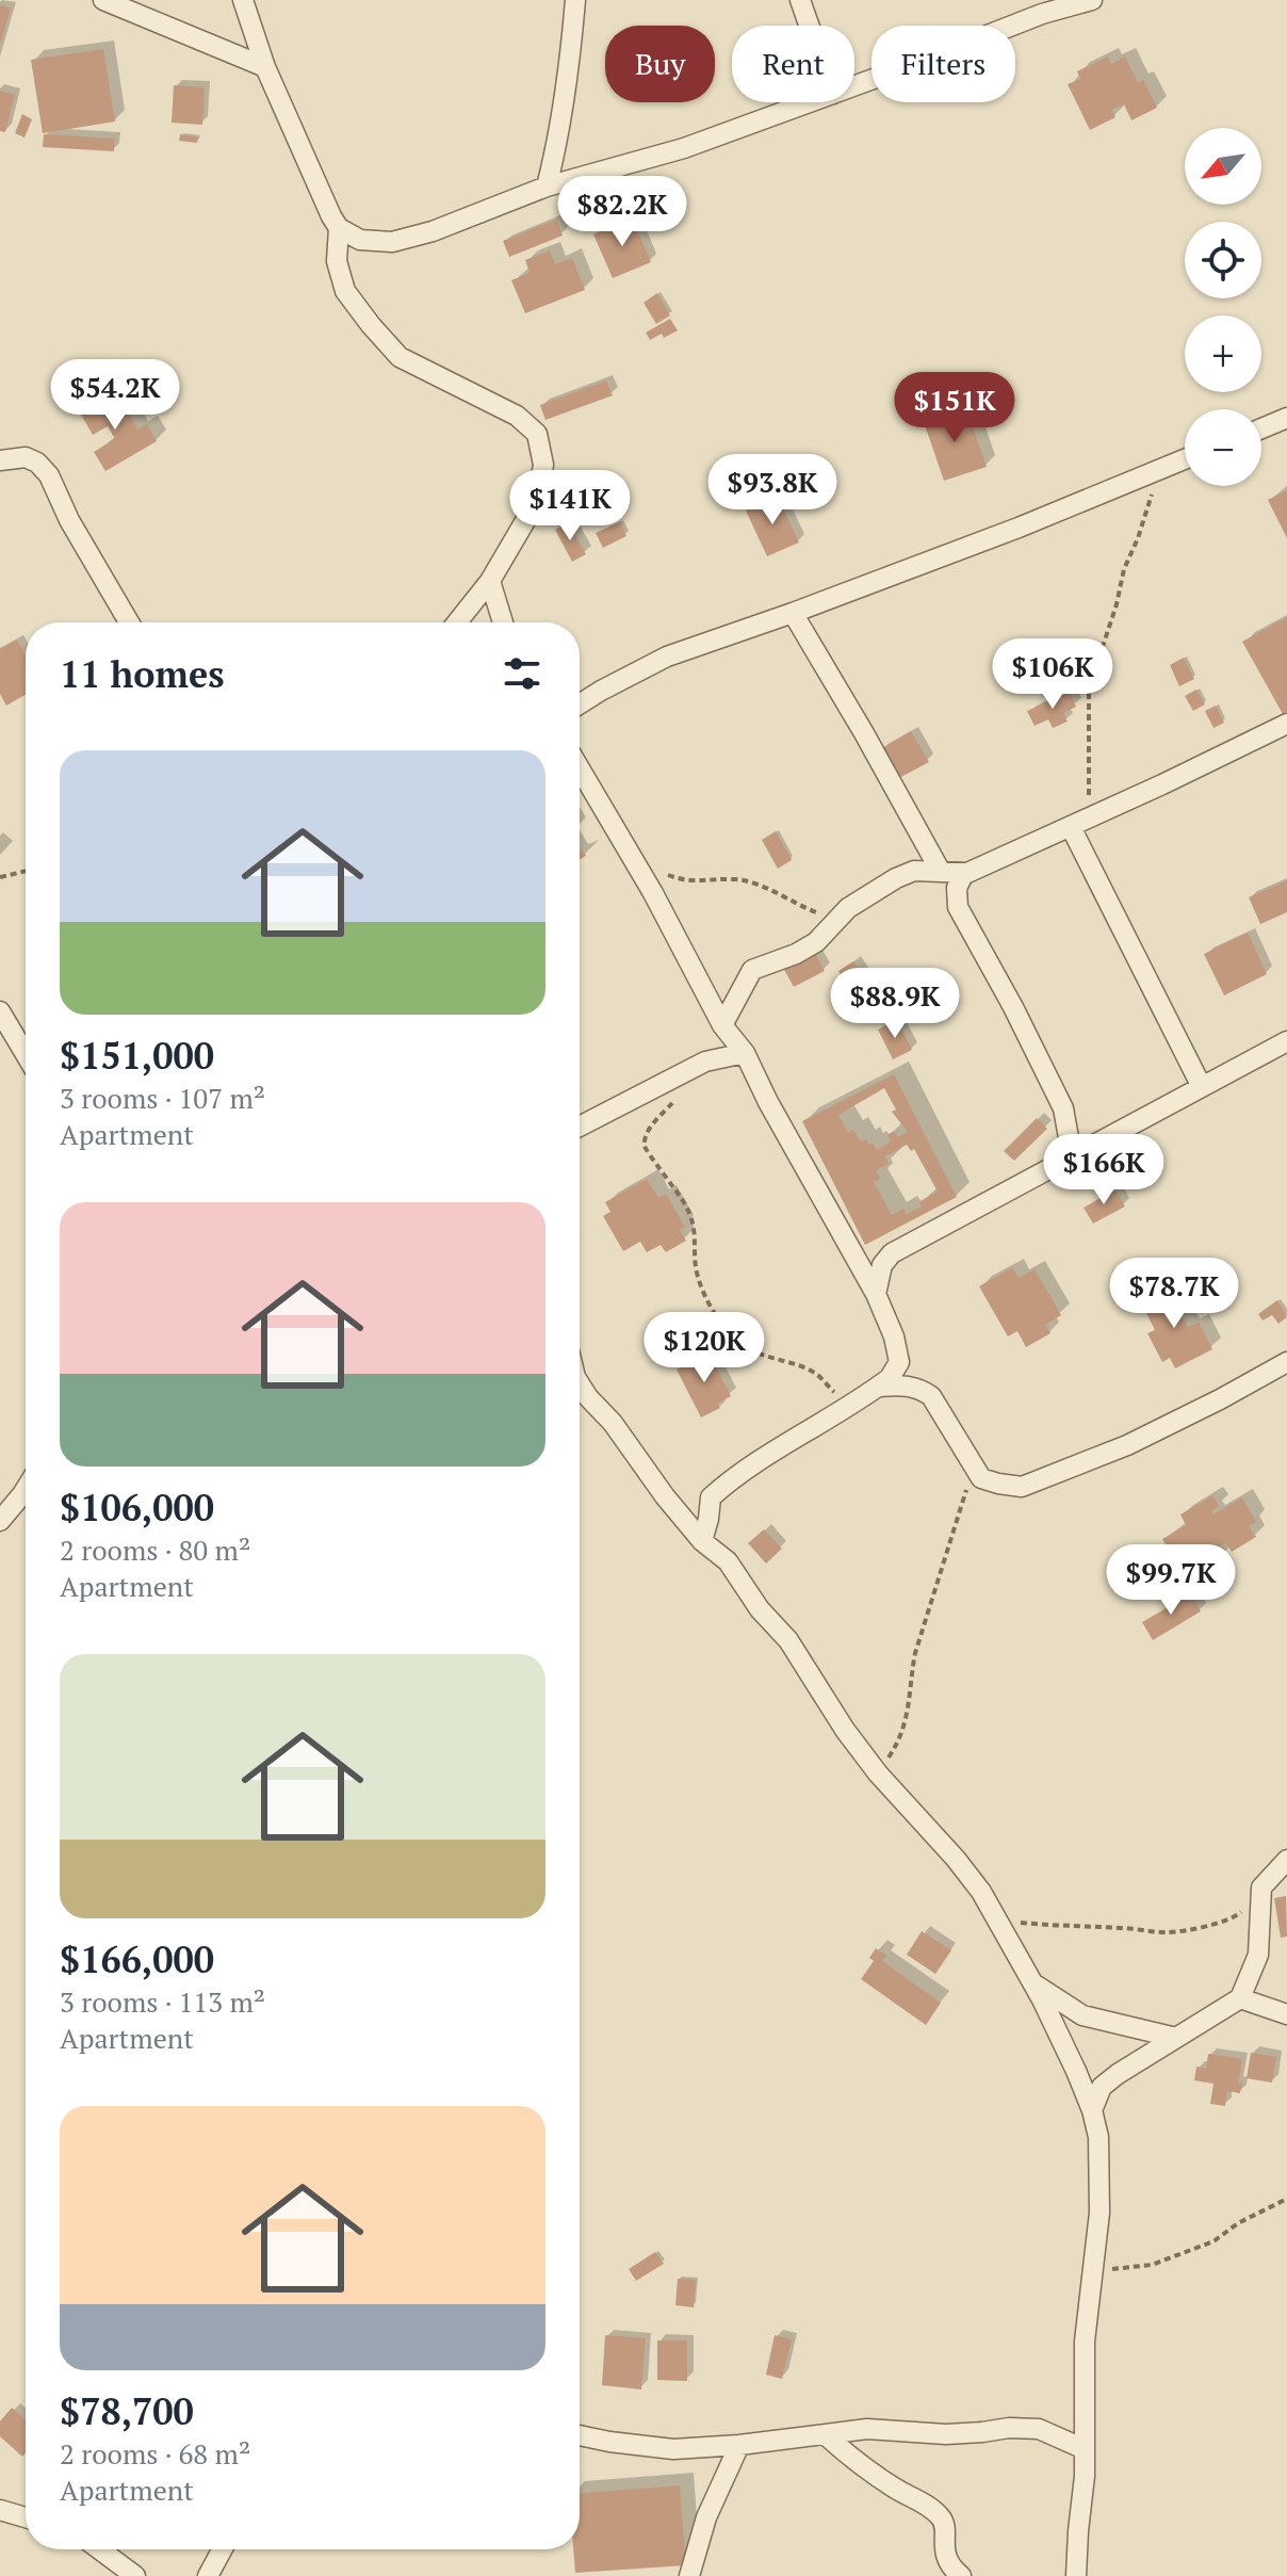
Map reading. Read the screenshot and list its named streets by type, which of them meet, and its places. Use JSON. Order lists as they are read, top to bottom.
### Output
{
  "north": "bottom left",
  "page": {
    "chip": ["Buy", "Rent", "Filters"],
    "map_buttons": ["+", "−"],
    "price": [
      "$82.2K",
      "$54.2K",
      "$151K",
      "$93.8K",
      "$141K",
      "$106K",
      "$88.9K",
      "$166K",
      "$78.7K",
      "$120K",
      "$99.7K"
    ],
    "heading": "11 homes",
    "list": [
      {
        "name": "$151,000",
        "note": "3 rooms · 107 m² · Apartment"
      },
      {
        "name": "$106,000",
        "note": "2 rooms · 80 m² · Apartment"
      },
      {
        "name": "$166,000",
        "note": "3 rooms · 113 m² · Apartment"
      },
      {
        "name": "$78,700",
        "note": "2 rooms · 68 m² · Apartment"
      }
    ]
  }
}
